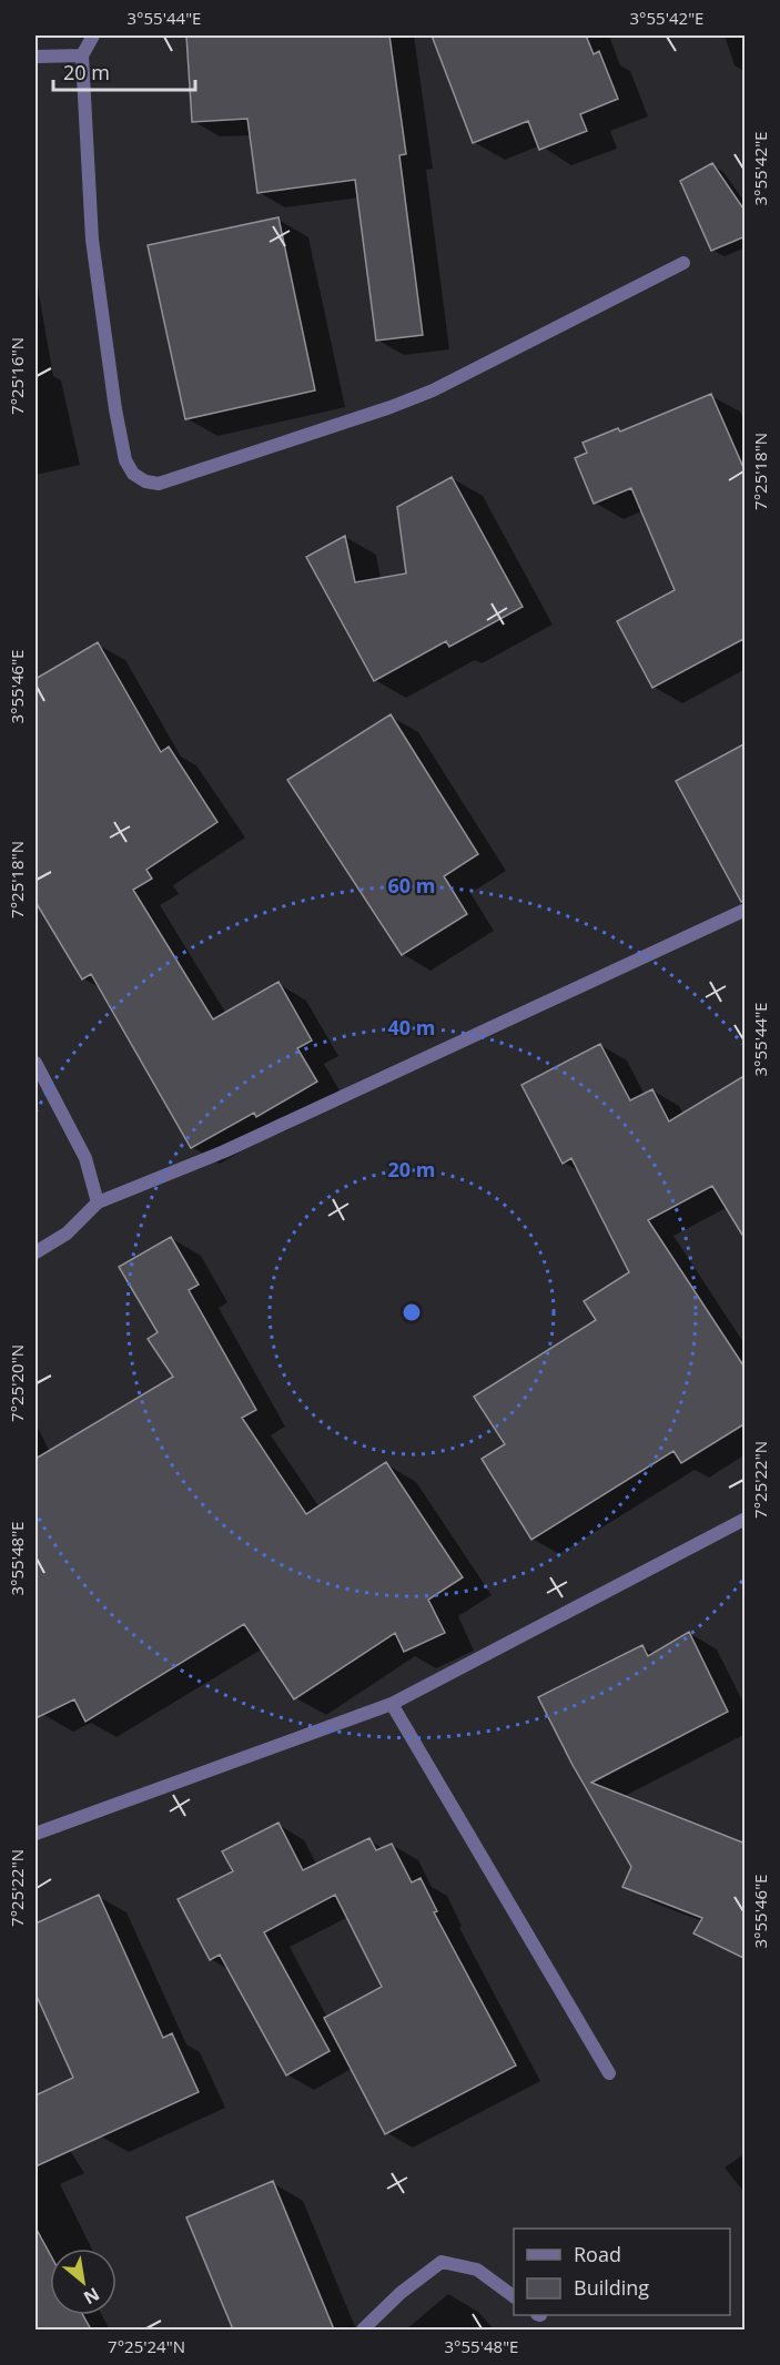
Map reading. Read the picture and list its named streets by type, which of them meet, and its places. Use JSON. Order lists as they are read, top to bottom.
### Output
{
  "legend": ["Road", "Building"],
  "scale_bar": "20 m",
  "north": "bottom right",
  "coordinates": [
    "3°55'44\"E",
    "3°55'42\"E",
    "7°25'16\"N",
    "7°25'18\"N",
    "3°55'46\"E",
    "7°25'20\"N",
    "7°25'22\"N",
    "3°55'48\"E",
    "7°25'24\"N"
  ],
  "rings": ["60 m", "40 m", "20 m"]
}
